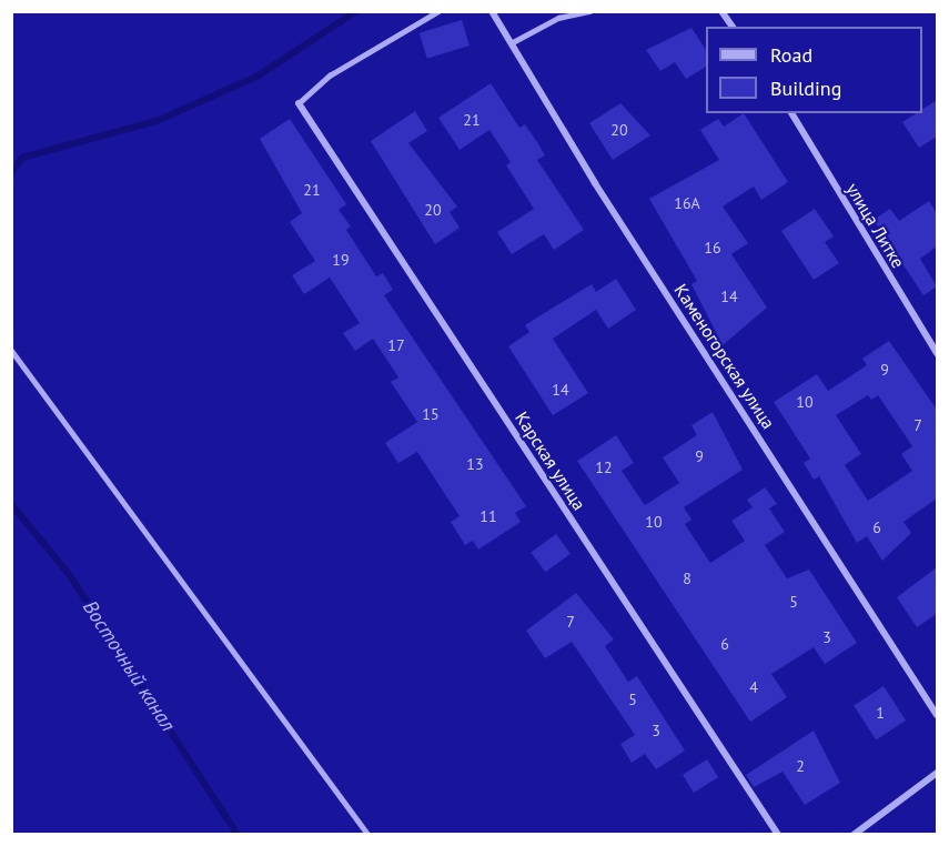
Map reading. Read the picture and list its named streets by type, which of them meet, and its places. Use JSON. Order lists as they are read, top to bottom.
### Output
{
  "streets": {
    "street": ["улица Литке", "Каменогорская улица", "Карская улица"]
  },
  "water": ["Восточный канал"],
  "house_numbers": [
    "21",
    "20",
    "21",
    "16А",
    "20",
    "16",
    "19",
    "14",
    "17",
    "9",
    "14",
    "10",
    "15",
    "7",
    "9",
    "13",
    "12",
    "11",
    "10",
    "6",
    "8",
    "5",
    "7",
    "3",
    "6",
    "4",
    "5",
    "1",
    "3",
    "2"
  ],
  "legend": ["Road", "Building"]
}
